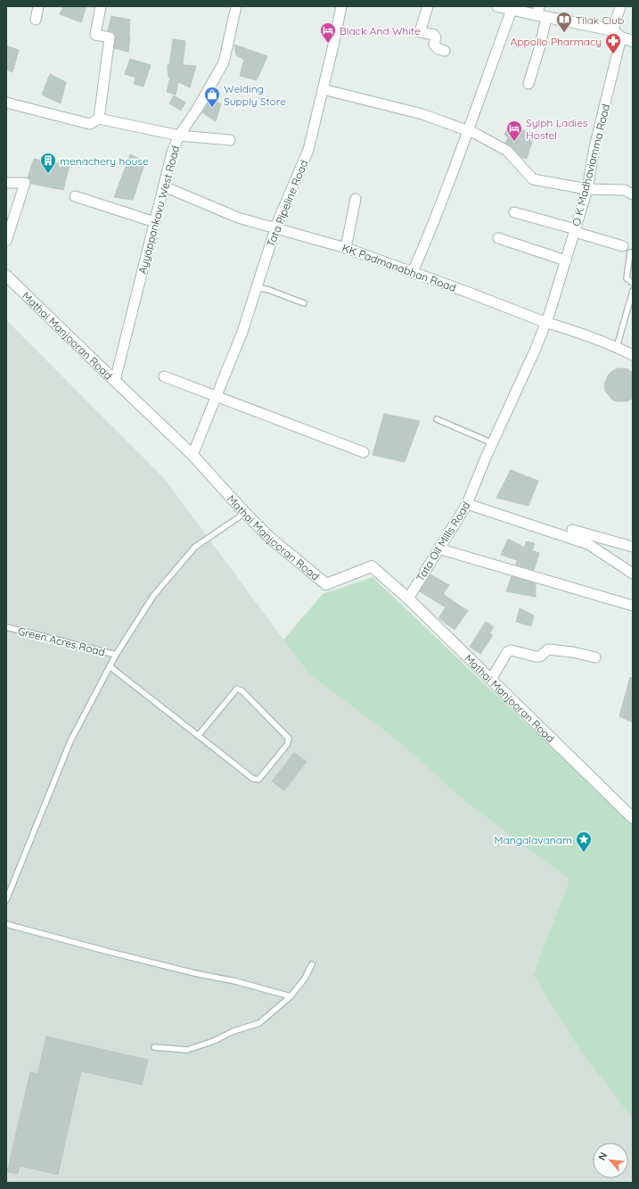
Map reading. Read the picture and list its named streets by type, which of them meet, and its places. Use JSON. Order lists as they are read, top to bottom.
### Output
{
  "streets": {
    "street": [
      "O K Madhaviamma Road",
      "Tata Pipeline Road",
      "Ayyappankavu West Road",
      "KK Padmanabhan Road",
      "Mathai Manjooran Road",
      "Tata Oil Mills Road"
    ],
    "lane": ["Green Acres Road"]
  },
  "crossings": [
    ["O K Madhaviamma Road", "Tata Oil Mills Road"],
    ["Tata Pipeline Road", "KK Padmanabhan Road"],
    ["Tata Pipeline Road", "Mathai Manjooran Road"],
    ["Ayyappankavu West Road", "KK Padmanabhan Road"],
    ["Ayyappankavu West Road", "Mathai Manjooran Road"],
    ["KK Padmanabhan Road", "Tata Oil Mills Road"],
    ["Mathai Manjooran Road", "Tata Oil Mills Road"]
  ],
  "places": {
    "library": ["Tilak Club"],
    "hotel": ["Black And White", "Sylph Ladies Hostel"],
    "pharmacy": ["Appollo Pharmacy"],
    "shop": ["Welding Supply Store"],
    "building": ["menachery house"],
    "place": ["Mangalavanam"]
  },
  "north": "top left"
}
